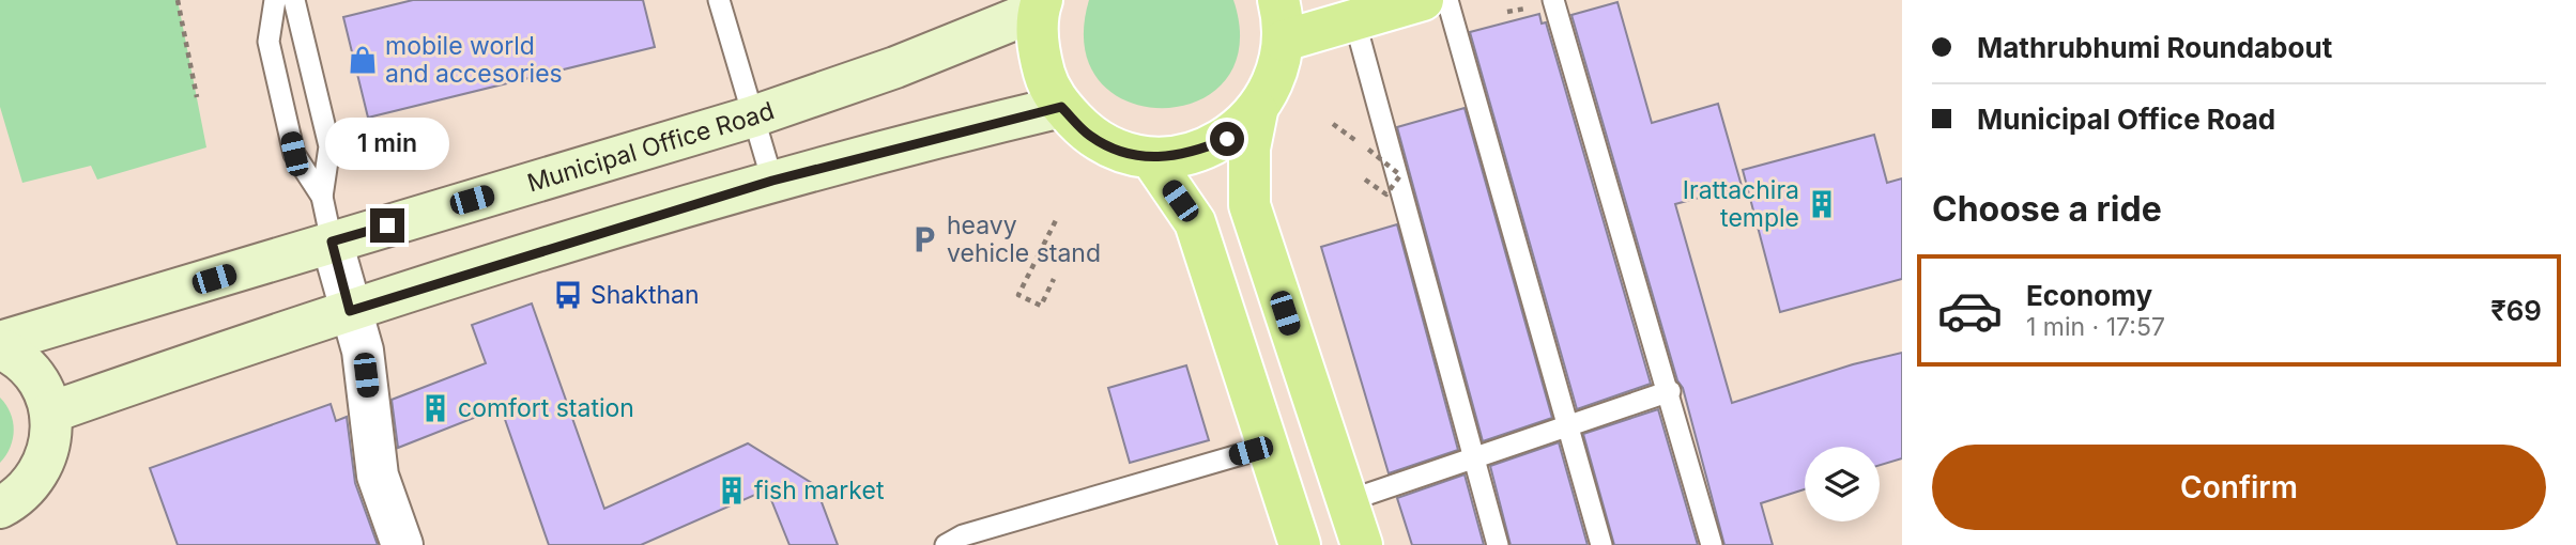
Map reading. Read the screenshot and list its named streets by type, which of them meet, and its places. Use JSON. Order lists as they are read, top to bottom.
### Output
{
  "streets": {
    "main road": ["Municipal Office Road"]
  },
  "places": {
    "shop": ["mobile world and accesories"],
    "building": ["Irattachira temple", "comfort station", "fish market"],
    "parking": ["heavy vehicle stand"],
    "bus stop": ["Shakthan"]
  },
  "page": {
    "banner": ["Mathrubhumi Roundabout", "Municipal Office Road"],
    "bubble": "1 min",
    "heading": "Choose a ride",
    "list": [
      {
        "name": "Economy",
        "note": "1 min · 17:57",
        "value": "₹69"
      }
    ],
    "buttons": "Confirm"
  }
}
